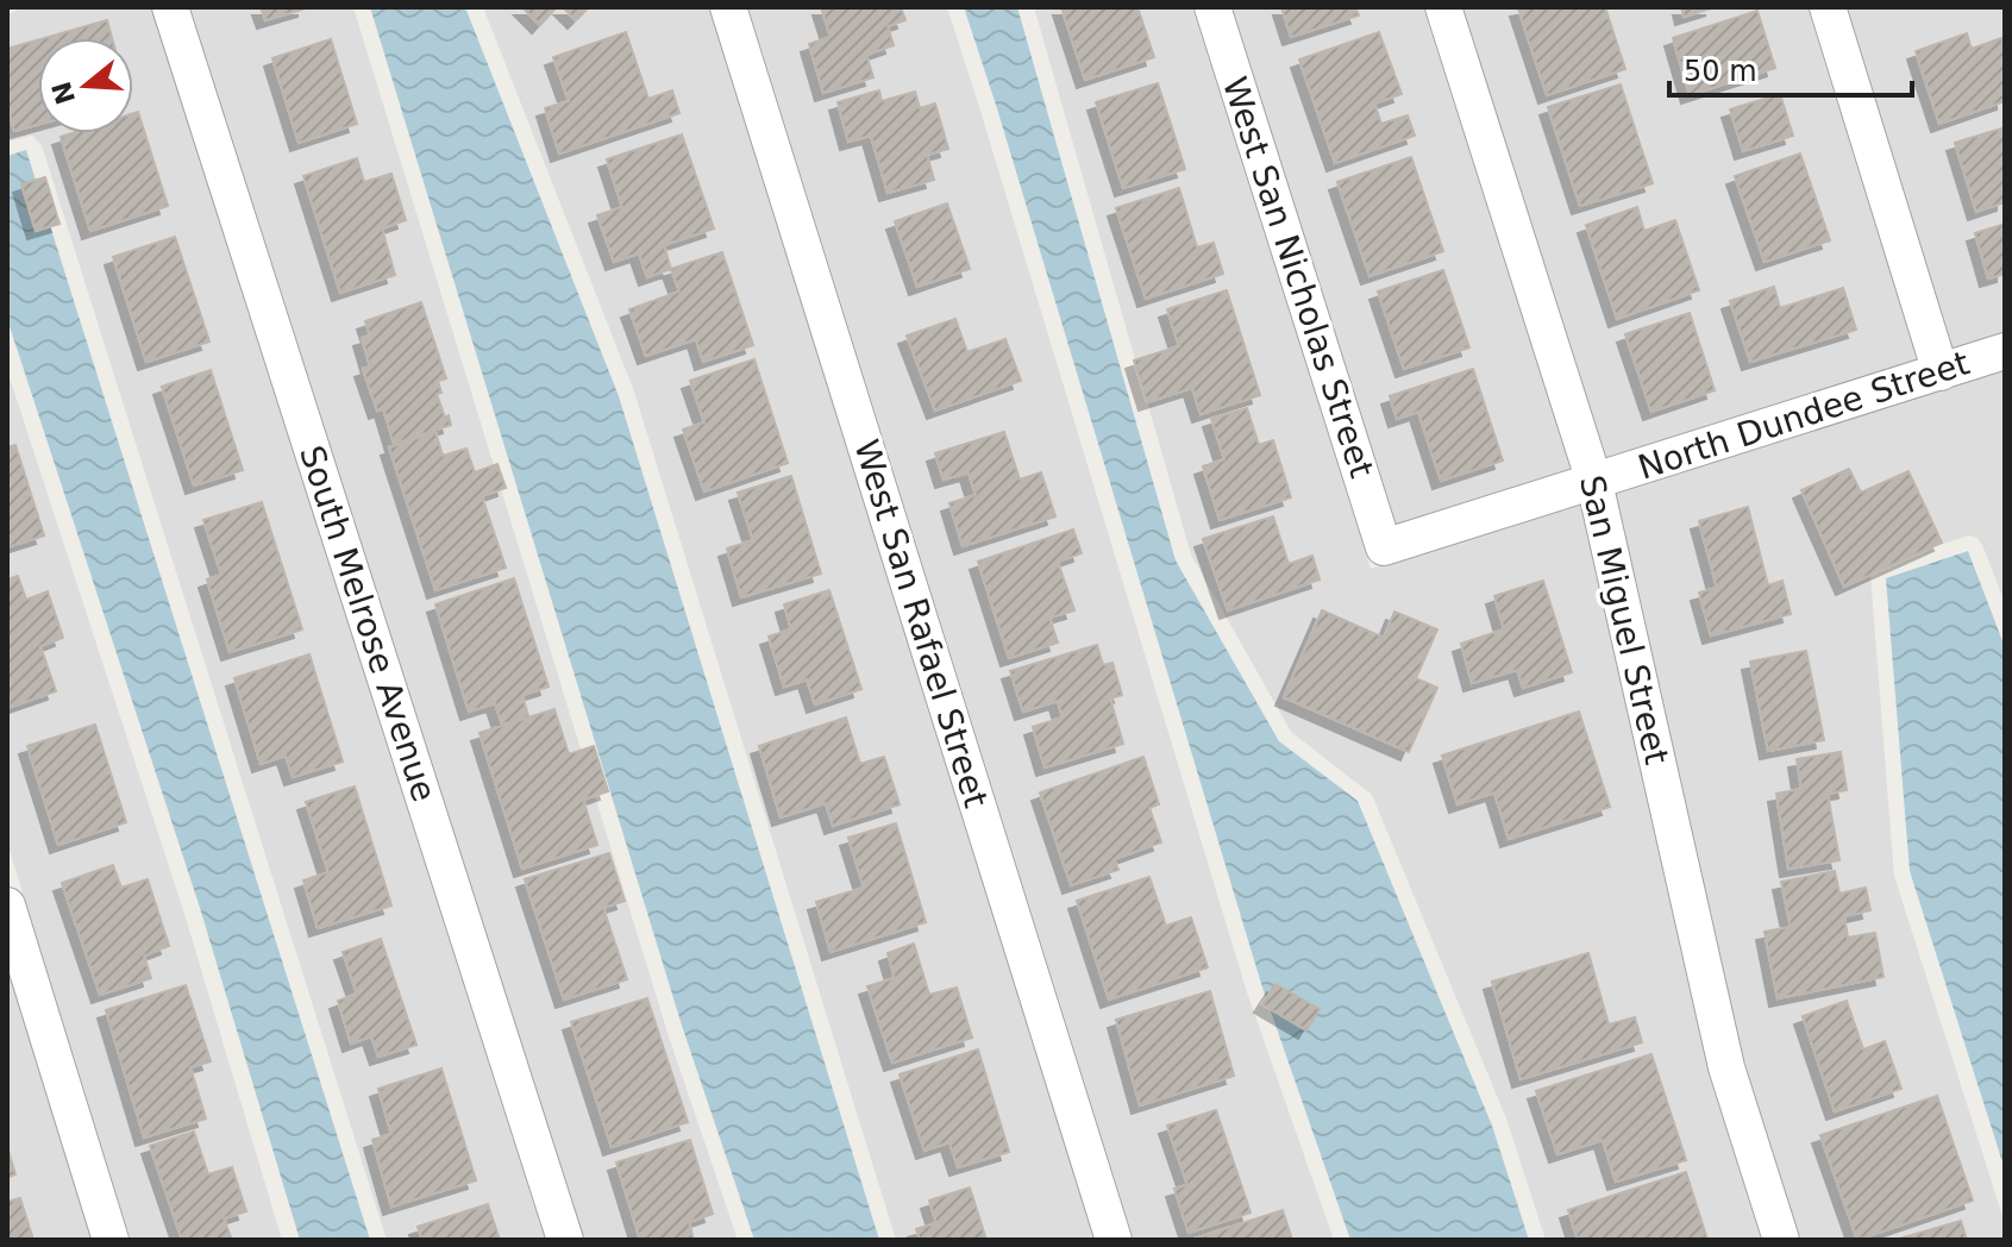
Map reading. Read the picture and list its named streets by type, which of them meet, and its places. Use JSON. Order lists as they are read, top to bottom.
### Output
{
  "streets": {
    "street": [
      "West San Nicholas Street",
      "North Dundee Street",
      "San Miguel Street",
      "South Melrose Avenue",
      "West San Rafael Street"
    ]
  },
  "crossings": [
    ["West San Nicholas Street", "North Dundee Street"],
    ["North Dundee Street", "San Miguel Street"]
  ],
  "scale_bar": "50 m",
  "north": "left"
}
